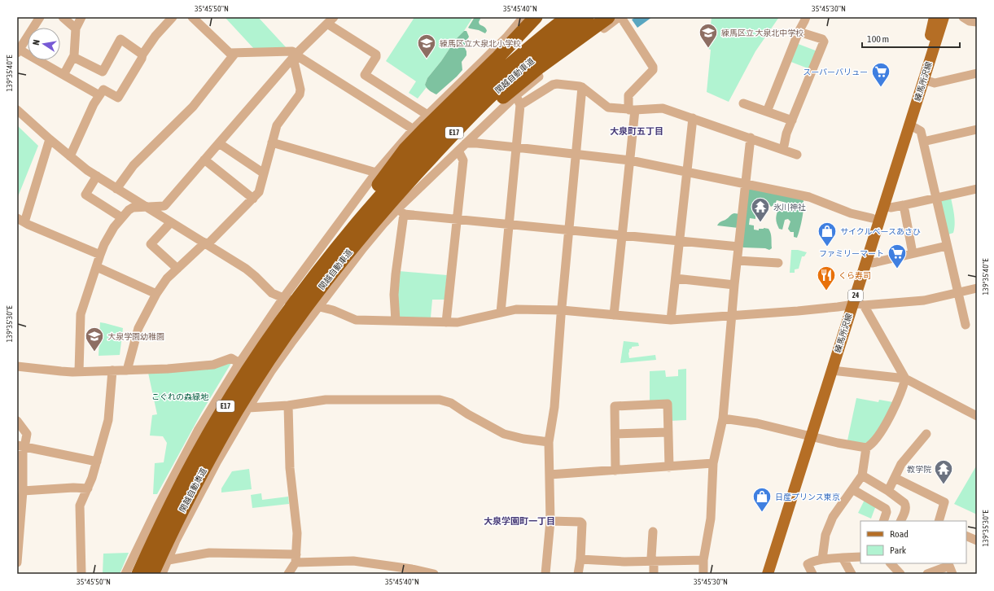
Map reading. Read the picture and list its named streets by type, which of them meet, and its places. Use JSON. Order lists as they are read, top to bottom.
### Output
{
  "streets": {
    "highway": ["関越自動車道", "E17"],
    "main road": ["練馬所沢線", "24"]
  },
  "districts": ["大泉町五丁目", "大泉学園町一丁目"],
  "parks": ["こぐれの森緑地"],
  "places": {
    "school or university": ["練馬区立 大泉北中学校", "練馬区立大泉北小学校", "大泉学園幼稚園"],
    "supermarket": ["スーパーバリュー", "ファミリーマート"],
    "temple": ["氷川神社", "教学院"],
    "shop": ["サイクルベースあさひ", "日産プリンス東京"],
    "restaurant": ["くら寿司"]
  },
  "legend": ["Road", "Park"],
  "scale_bar": "100 m",
  "north": "left",
  "coordinates": [
    "35°45'50\"N",
    "35°45'40\"N",
    "35°45'30\"N",
    "139°35'40\"E",
    "139°35'30\"E"
  ]
}
